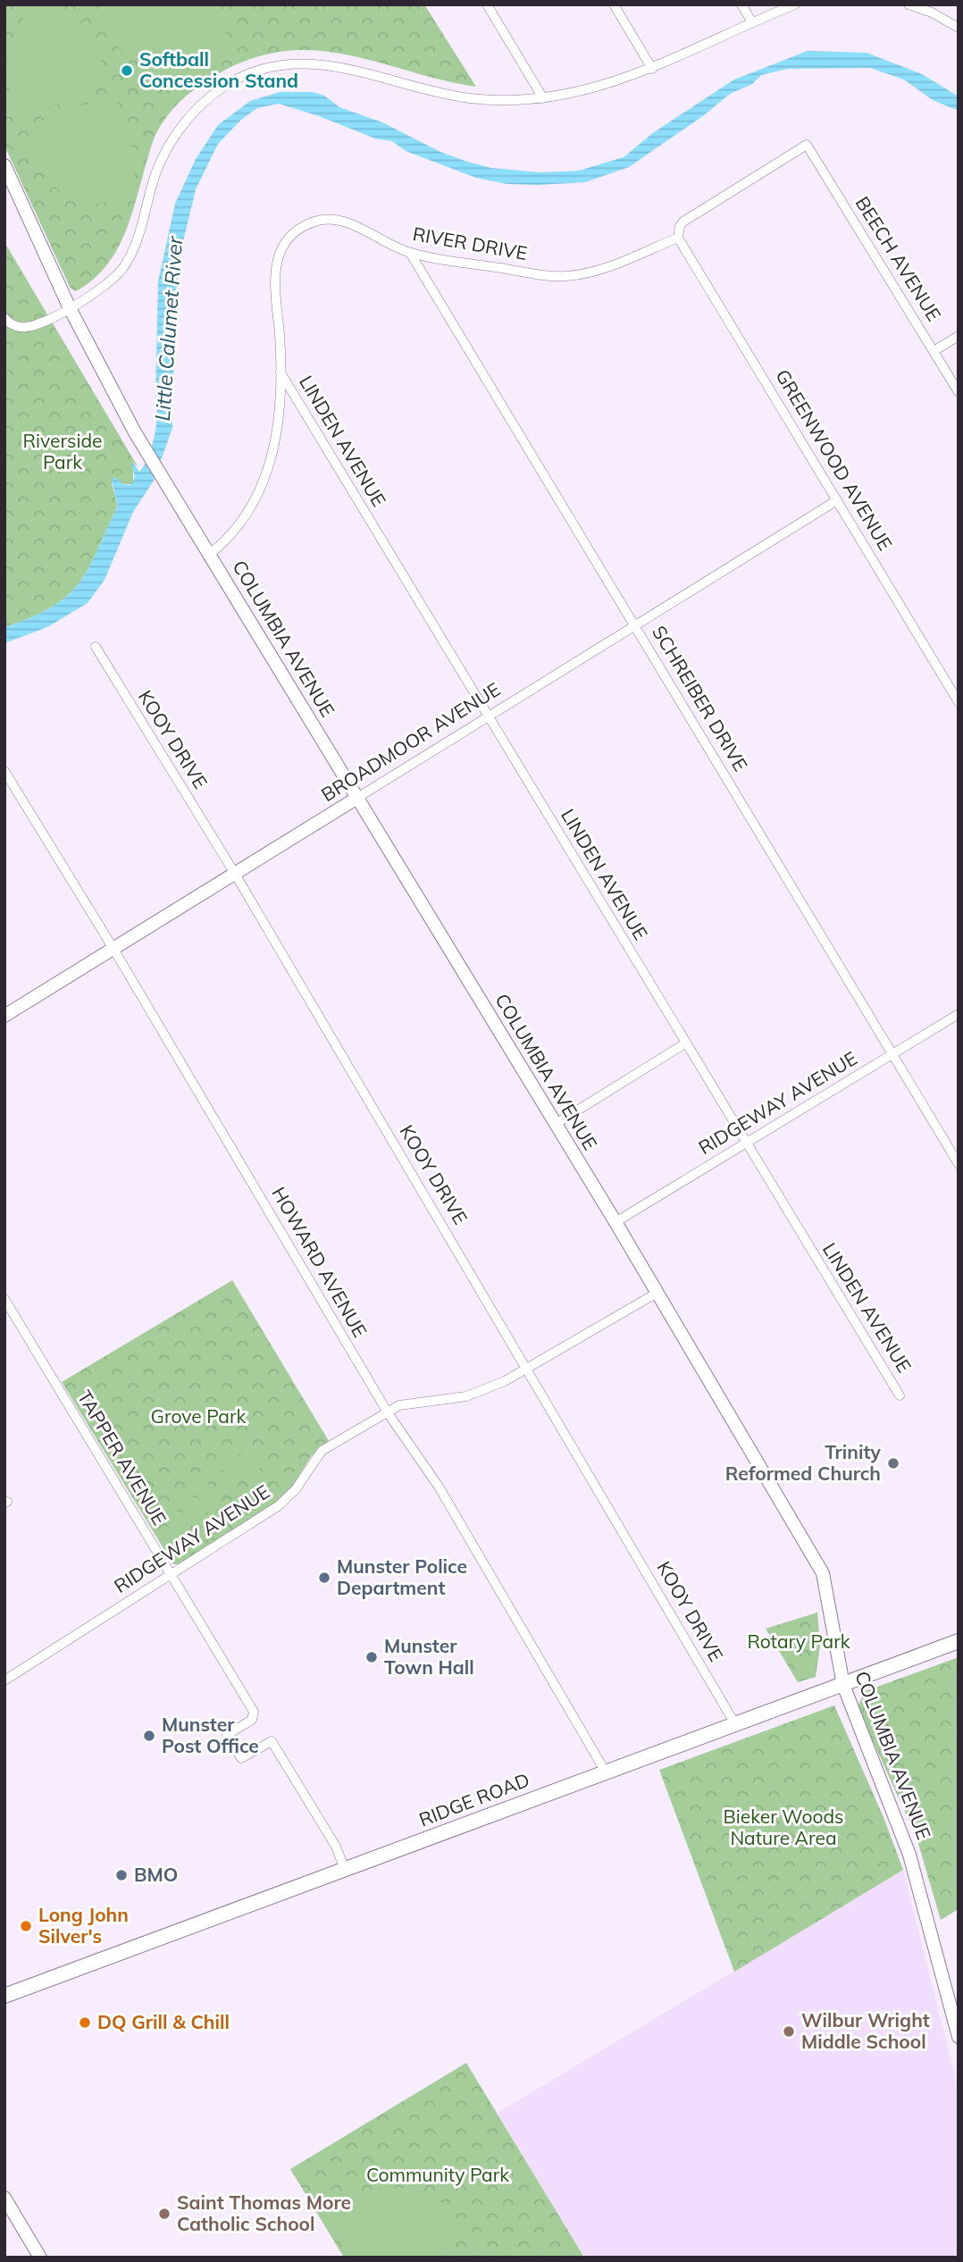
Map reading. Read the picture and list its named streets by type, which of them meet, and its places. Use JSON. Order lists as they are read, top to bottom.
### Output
{
  "streets": {
    "main road": ["RIDGE ROAD"],
    "street": [
      "RIVER DRIVE",
      "BEECH AVENUE",
      "LINDEN AVENUE",
      "GREENWOOD AVENUE",
      "COLUMBIA AVENUE",
      "SCHREIBER DRIVE",
      "KOOY DRIVE",
      "BROADMOOR AVENUE",
      "RIDGEWAY AVENUE",
      "HOWARD AVENUE",
      "TAPPER AVENUE"
    ]
  },
  "crossings": [
    ["RIVER DRIVE", "BEECH AVENUE"],
    ["RIVER DRIVE", "LINDEN AVENUE"],
    ["RIVER DRIVE", "GREENWOOD AVENUE"],
    ["RIVER DRIVE", "COLUMBIA AVENUE"],
    ["RIVER DRIVE", "SCHREIBER DRIVE"],
    ["BEECH AVENUE", "GREENWOOD AVENUE"],
    ["LINDEN AVENUE", "BROADMOOR AVENUE"],
    ["LINDEN AVENUE", "RIDGEWAY AVENUE"],
    ["GREENWOOD AVENUE", "BROADMOOR AVENUE"],
    ["COLUMBIA AVENUE", "BROADMOOR AVENUE"],
    ["COLUMBIA AVENUE", "RIDGEWAY AVENUE"],
    ["COLUMBIA AVENUE", "RIDGE ROAD"],
    ["SCHREIBER DRIVE", "BROADMOOR AVENUE"],
    ["SCHREIBER DRIVE", "RIDGEWAY AVENUE"],
    ["KOOY DRIVE", "BROADMOOR AVENUE"],
    ["KOOY DRIVE", "RIDGEWAY AVENUE"],
    ["KOOY DRIVE", "RIDGE ROAD"],
    ["BROADMOOR AVENUE", "HOWARD AVENUE"],
    ["RIDGEWAY AVENUE", "HOWARD AVENUE"],
    ["RIDGEWAY AVENUE", "TAPPER AVENUE"],
    ["HOWARD AVENUE", "RIDGE ROAD"],
    ["TAPPER AVENUE", "RIDGE ROAD"]
  ],
  "water": ["Little Calumet River"],
  "parks": [
    "Riverside Park",
    "Grove Park",
    "Rotary Park",
    "Bieker Woods Nature Area",
    "Community Park"
  ],
  "places": [
    "Softball Concession Stand",
    "Trinity Reformed Church",
    "Munster Police Department",
    "Munster Town Hall",
    "Munster Post Office",
    "BMO",
    "Long John Silver's",
    "DQ Grill & Chill",
    "Wilbur Wright Middle School",
    "Saint Thomas More Catholic School"
  ]
}
